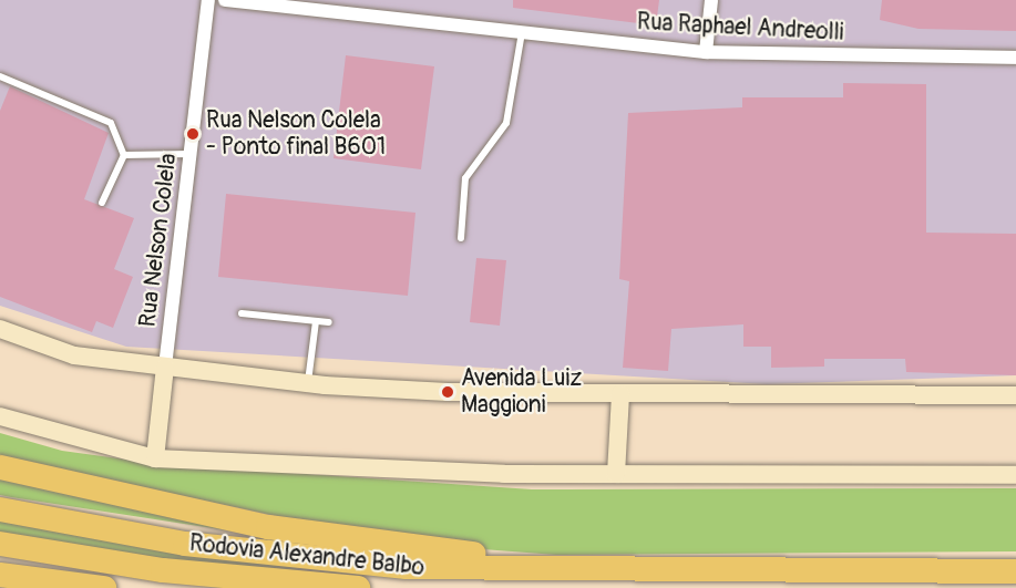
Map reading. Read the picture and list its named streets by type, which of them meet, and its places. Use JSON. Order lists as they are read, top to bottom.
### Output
{
  "streets": {
    "highway": ["Rodovia Alexandre Balbo"],
    "street": ["Rua Raphael Andreolli", "Rua Nelson Colela"]
  },
  "places": ["Rua Nelson Colela - Ponto final B601", "Avenida Luiz Maggioni"]
}
